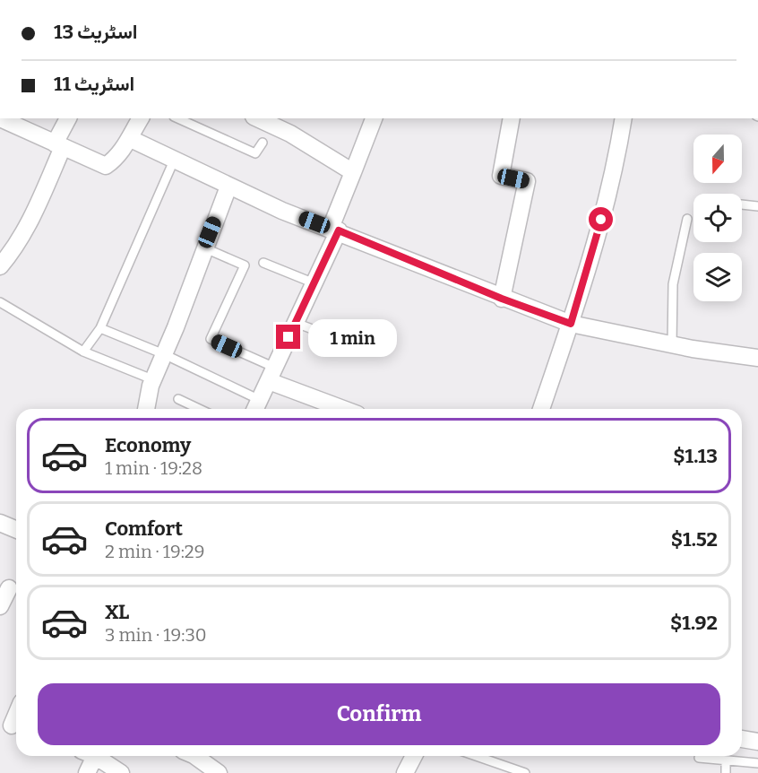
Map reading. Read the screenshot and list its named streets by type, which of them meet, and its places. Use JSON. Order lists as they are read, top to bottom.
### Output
{
  "north": "bottom",
  "page": {
    "banner": ["اسٹریٹ 13", "اسٹریٹ 11"],
    "bubble": "1 min",
    "list": [
      {
        "name": "Economy",
        "note": "1 min · 19:28",
        "value": "$1.13"
      },
      {
        "name": "Comfort",
        "note": "2 min · 19:29",
        "value": "$1.52"
      },
      {
        "name": "XL",
        "note": "3 min · 19:30",
        "value": "$1.92"
      }
    ],
    "buttons": "Confirm"
  }
}
